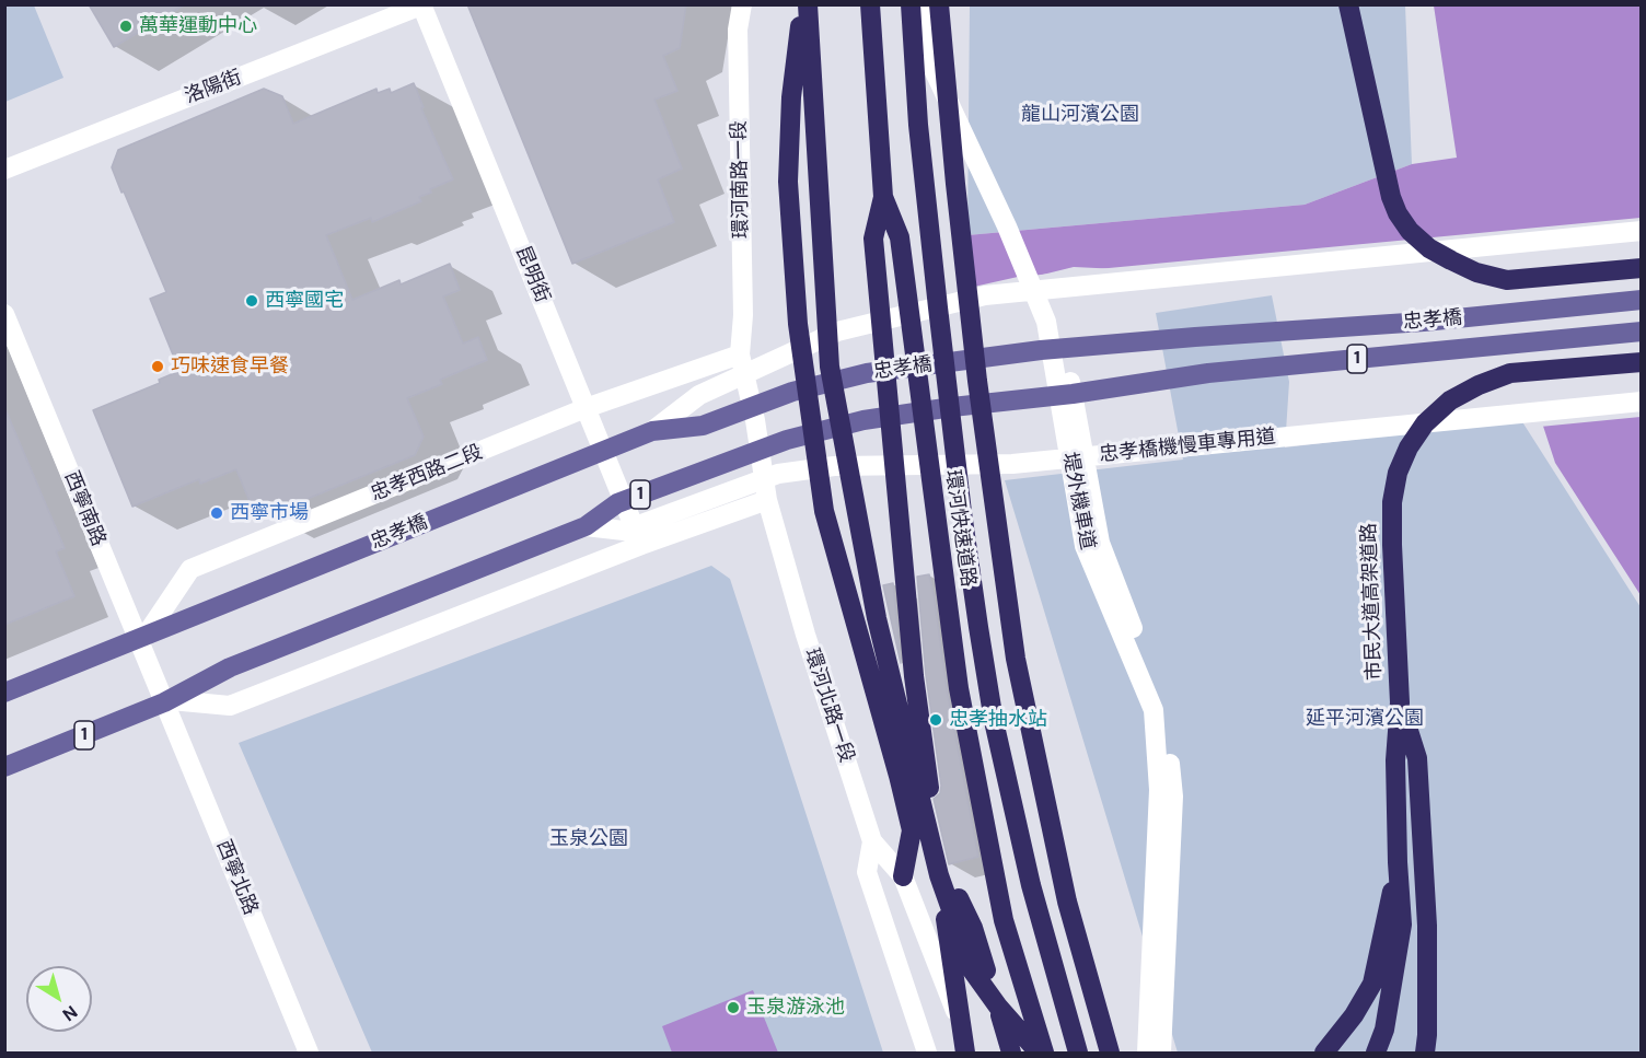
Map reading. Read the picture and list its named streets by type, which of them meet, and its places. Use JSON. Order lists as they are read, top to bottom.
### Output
{
  "streets": {
    "highway": ["環河快速道路", "市民大道高架道路"],
    "main road": ["忠孝橋", "1"],
    "street": [
      "洛陽街",
      "環河南路一段",
      "昆明街",
      "忠孝橋機慢車專用道",
      "忠孝西路二段",
      "堤外機車道",
      "西寧南路",
      "環河北路一段",
      "西寧北路"
    ]
  },
  "crossings": [
    ["洛陽街", "昆明街"],
    ["環河南路一段", "忠孝西路二段"],
    ["環河南路一段", "環河北路一段"],
    ["昆明街", "忠孝西路二段"],
    ["忠孝橋", "1"],
    ["忠孝橋", "忠孝橋機慢車專用道"],
    ["忠孝橋", "忠孝西路二段"],
    ["忠孝橋", "西寧南路"],
    ["忠孝橋", "西寧北路"],
    ["1", "忠孝西路二段"],
    ["1", "西寧南路"],
    ["1", "西寧北路"],
    ["忠孝西路二段", "西寧南路"],
    ["忠孝西路二段", "環河北路一段"],
    ["堤外機車道", "環河快速道路"],
    ["西寧南路", "西寧北路"]
  ],
  "parks": ["龍山河濱公園", "延平河濱公園", "玉泉公園"],
  "places": [
    "萬華運動中心",
    "西寧國宅",
    "巧味速食早餐",
    "西寧市場",
    "忠孝抽水站",
    "玉泉游泳池"
  ],
  "north": "bottom right"
}
